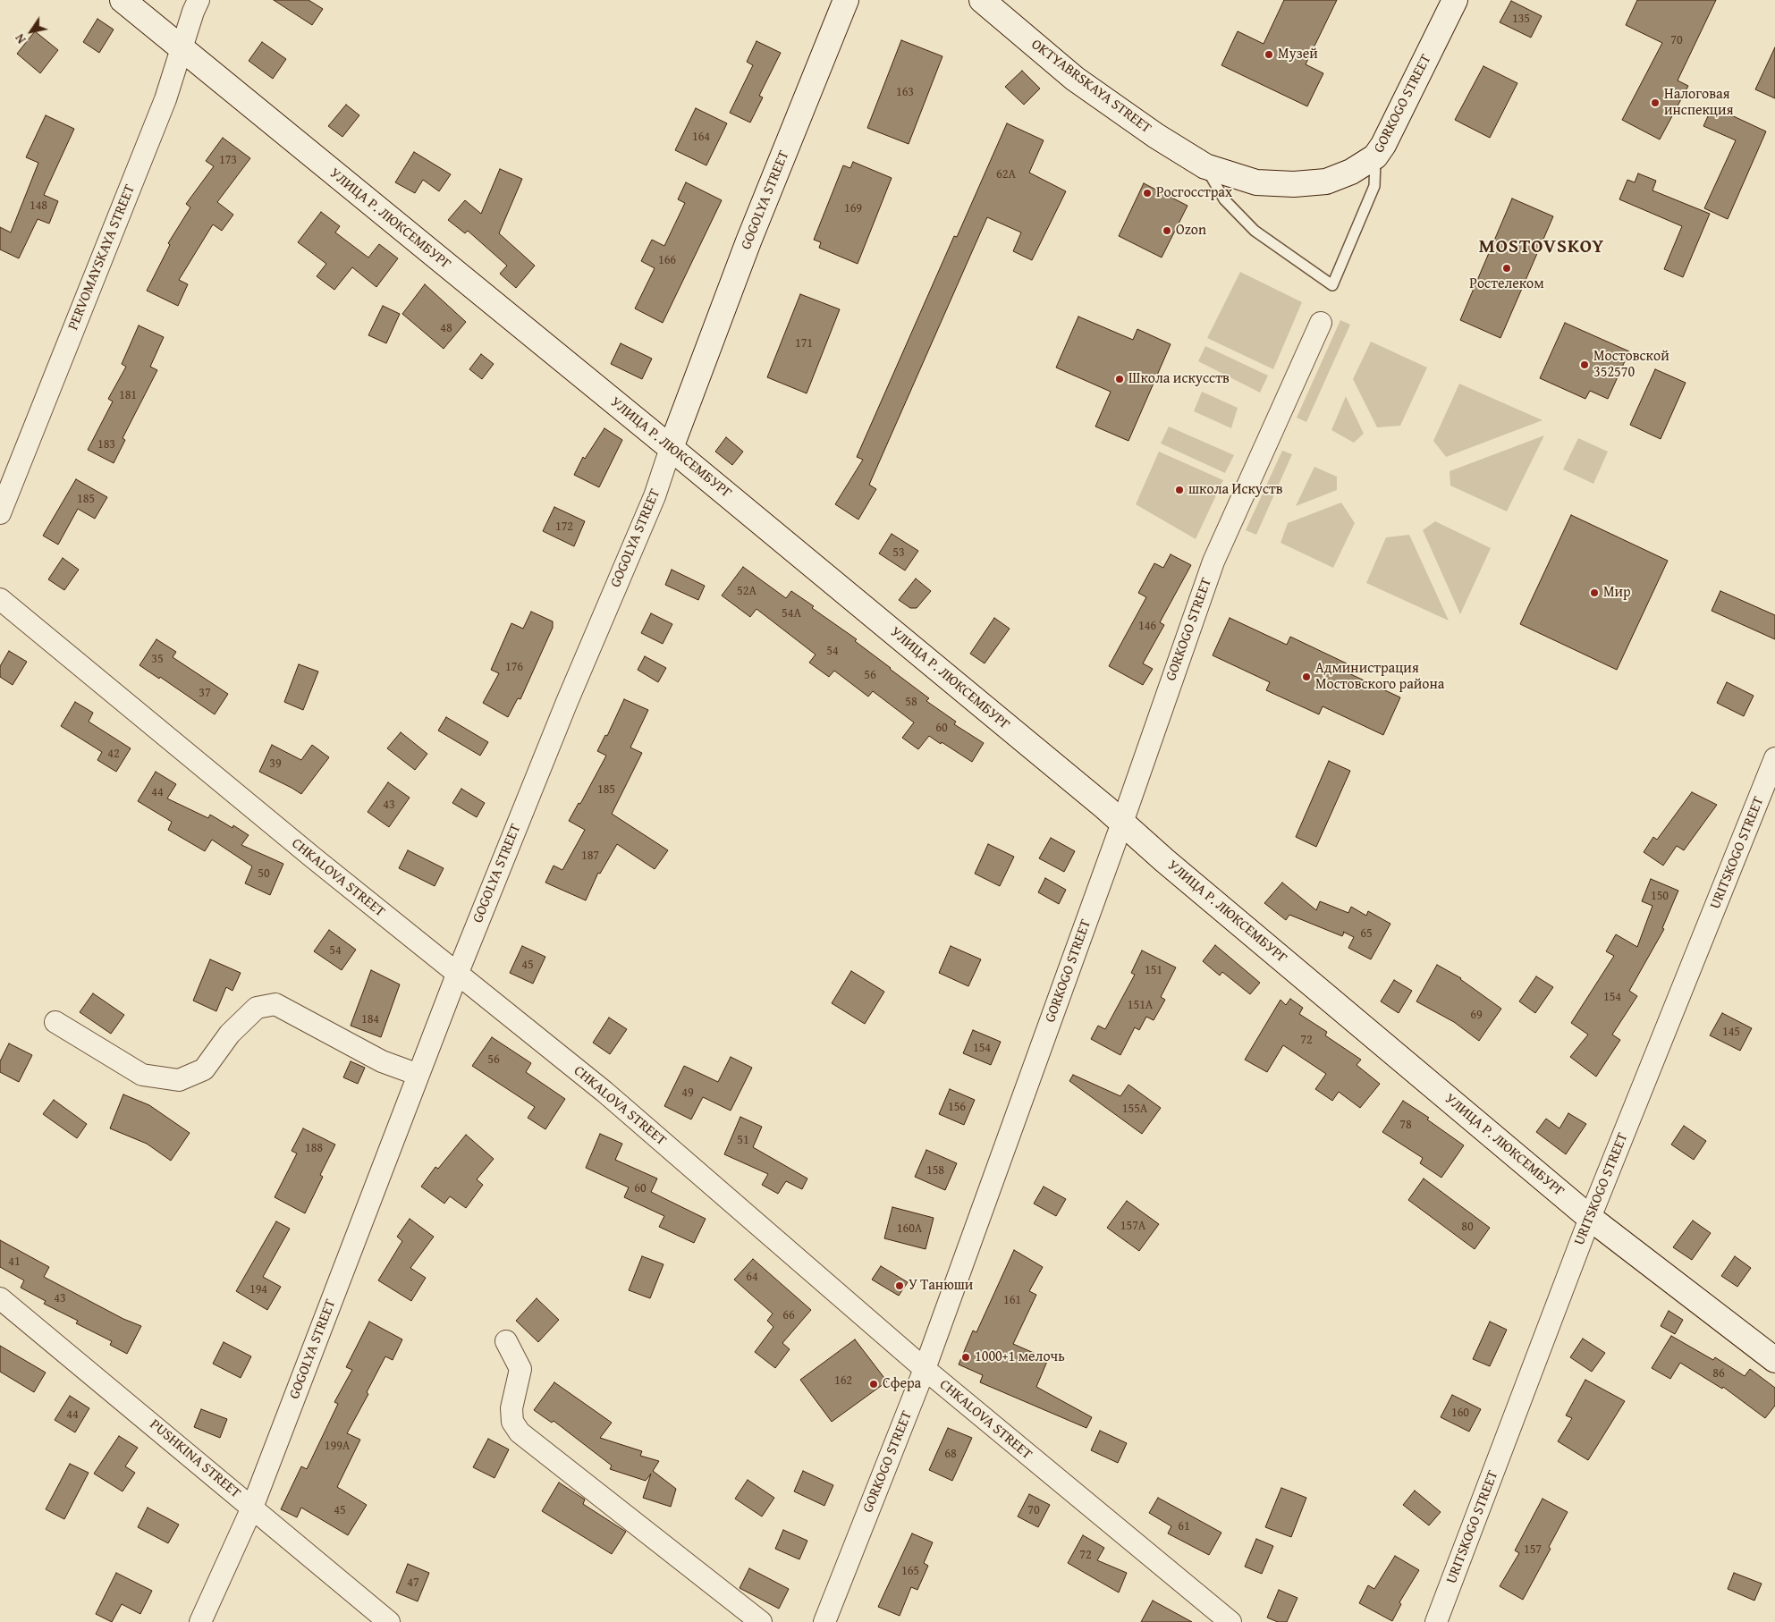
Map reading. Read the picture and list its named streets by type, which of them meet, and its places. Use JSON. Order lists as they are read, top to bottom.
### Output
{
  "streets": {
    "street": [
      "OKTYABRSKAYA STREET",
      "GORKOGO STREET",
      "GOGOLYA STREET",
      "УЛИЦА Р. ЛЮКСЕМБУРГ",
      "PERVOMAYSKAYA STREET",
      "URITSKOGO STREET",
      "CHKALOVA STREET",
      "PUSHKINA STREET"
    ]
  },
  "crossings": [
    ["OKTYABRSKAYA STREET", "GORKOGO STREET"],
    ["GORKOGO STREET", "УЛИЦА Р. ЛЮКСЕМБУРГ"],
    ["GORKOGO STREET", "CHKALOVA STREET"],
    ["GOGOLYA STREET", "УЛИЦА Р. ЛЮКСЕМБУРГ"],
    ["GOGOLYA STREET", "CHKALOVA STREET"],
    ["GOGOLYA STREET", "PUSHKINA STREET"],
    ["УЛИЦА Р. ЛЮКСЕМБУРГ", "PERVOMAYSKAYA STREET"],
    ["УЛИЦА Р. ЛЮКСЕМБУРГ", "URITSKOGO STREET"]
  ],
  "districts": ["MOSTOVSKOY"],
  "places": [
    "Музей",
    "Налоговая инспекция",
    "Росгосстрах",
    "Ozon",
    "Ростелеком",
    "Мостовской 352570",
    "Школа искусств",
    "школа Искуств",
    "Мир",
    "Администрация Мостовского района",
    "У Танюши",
    "1000+1 мелочь",
    "Сфера"
  ],
  "house_numbers": [
    "135",
    "70",
    "163",
    "164",
    "173",
    "62А",
    "148",
    "169",
    "166",
    "48",
    "171",
    "181",
    "183",
    "185",
    "172",
    "53",
    "52А",
    "54А",
    "146",
    "54",
    "35",
    "176",
    "56",
    "37",
    "58",
    "60",
    "42",
    "39",
    "185",
    "44",
    "43",
    "187",
    "50",
    "150",
    "65",
    "54",
    "45",
    "151",
    "154",
    "151А",
    "69",
    "184",
    "145",
    "72",
    "154",
    "56",
    "49",
    "156",
    "155А",
    "78",
    "51",
    "188",
    "158",
    "60",
    "157А",
    "80",
    "160А",
    "41",
    "64",
    "194",
    "43",
    "161",
    "66",
    "86",
    "162",
    "160",
    "44",
    "199А",
    "68",
    "45",
    "70",
    "61",
    "157",
    "72",
    "165",
    "47"
  ],
  "north": "bottom left"
}
